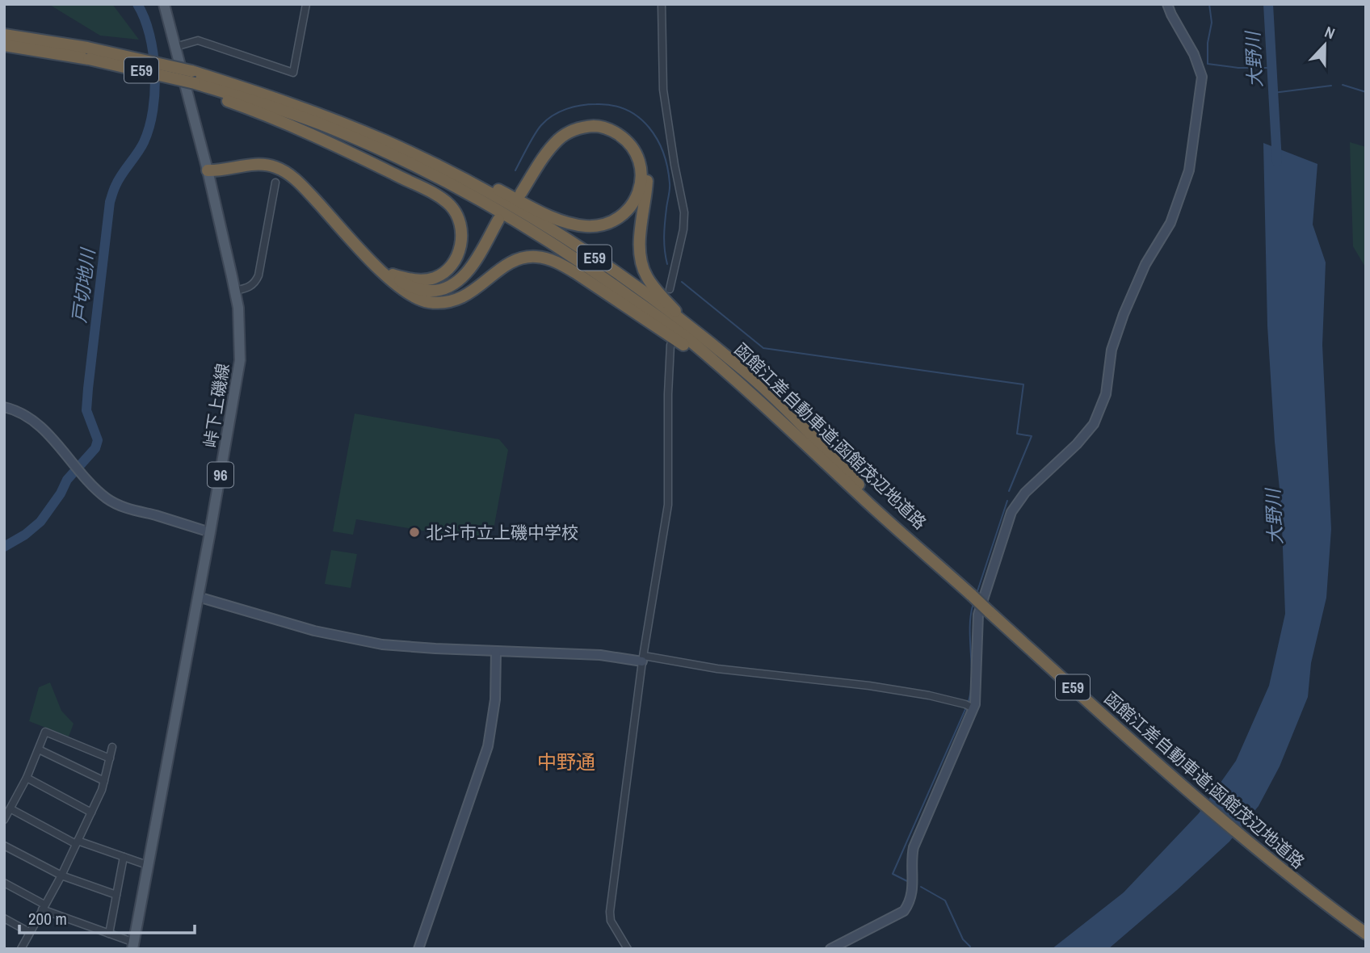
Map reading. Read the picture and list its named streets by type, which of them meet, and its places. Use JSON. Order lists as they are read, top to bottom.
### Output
{
  "streets": {
    "highway": ["E59", "函館江差自動車道;函館茂辺地道路"],
    "main road": ["峠下上磯線", "96"]
  },
  "districts": ["中野通"],
  "water": ["大野川", "戸切地川"],
  "places": ["北斗市立上磯中学校"],
  "scale_bar": "200 m",
  "north": "top"
}
